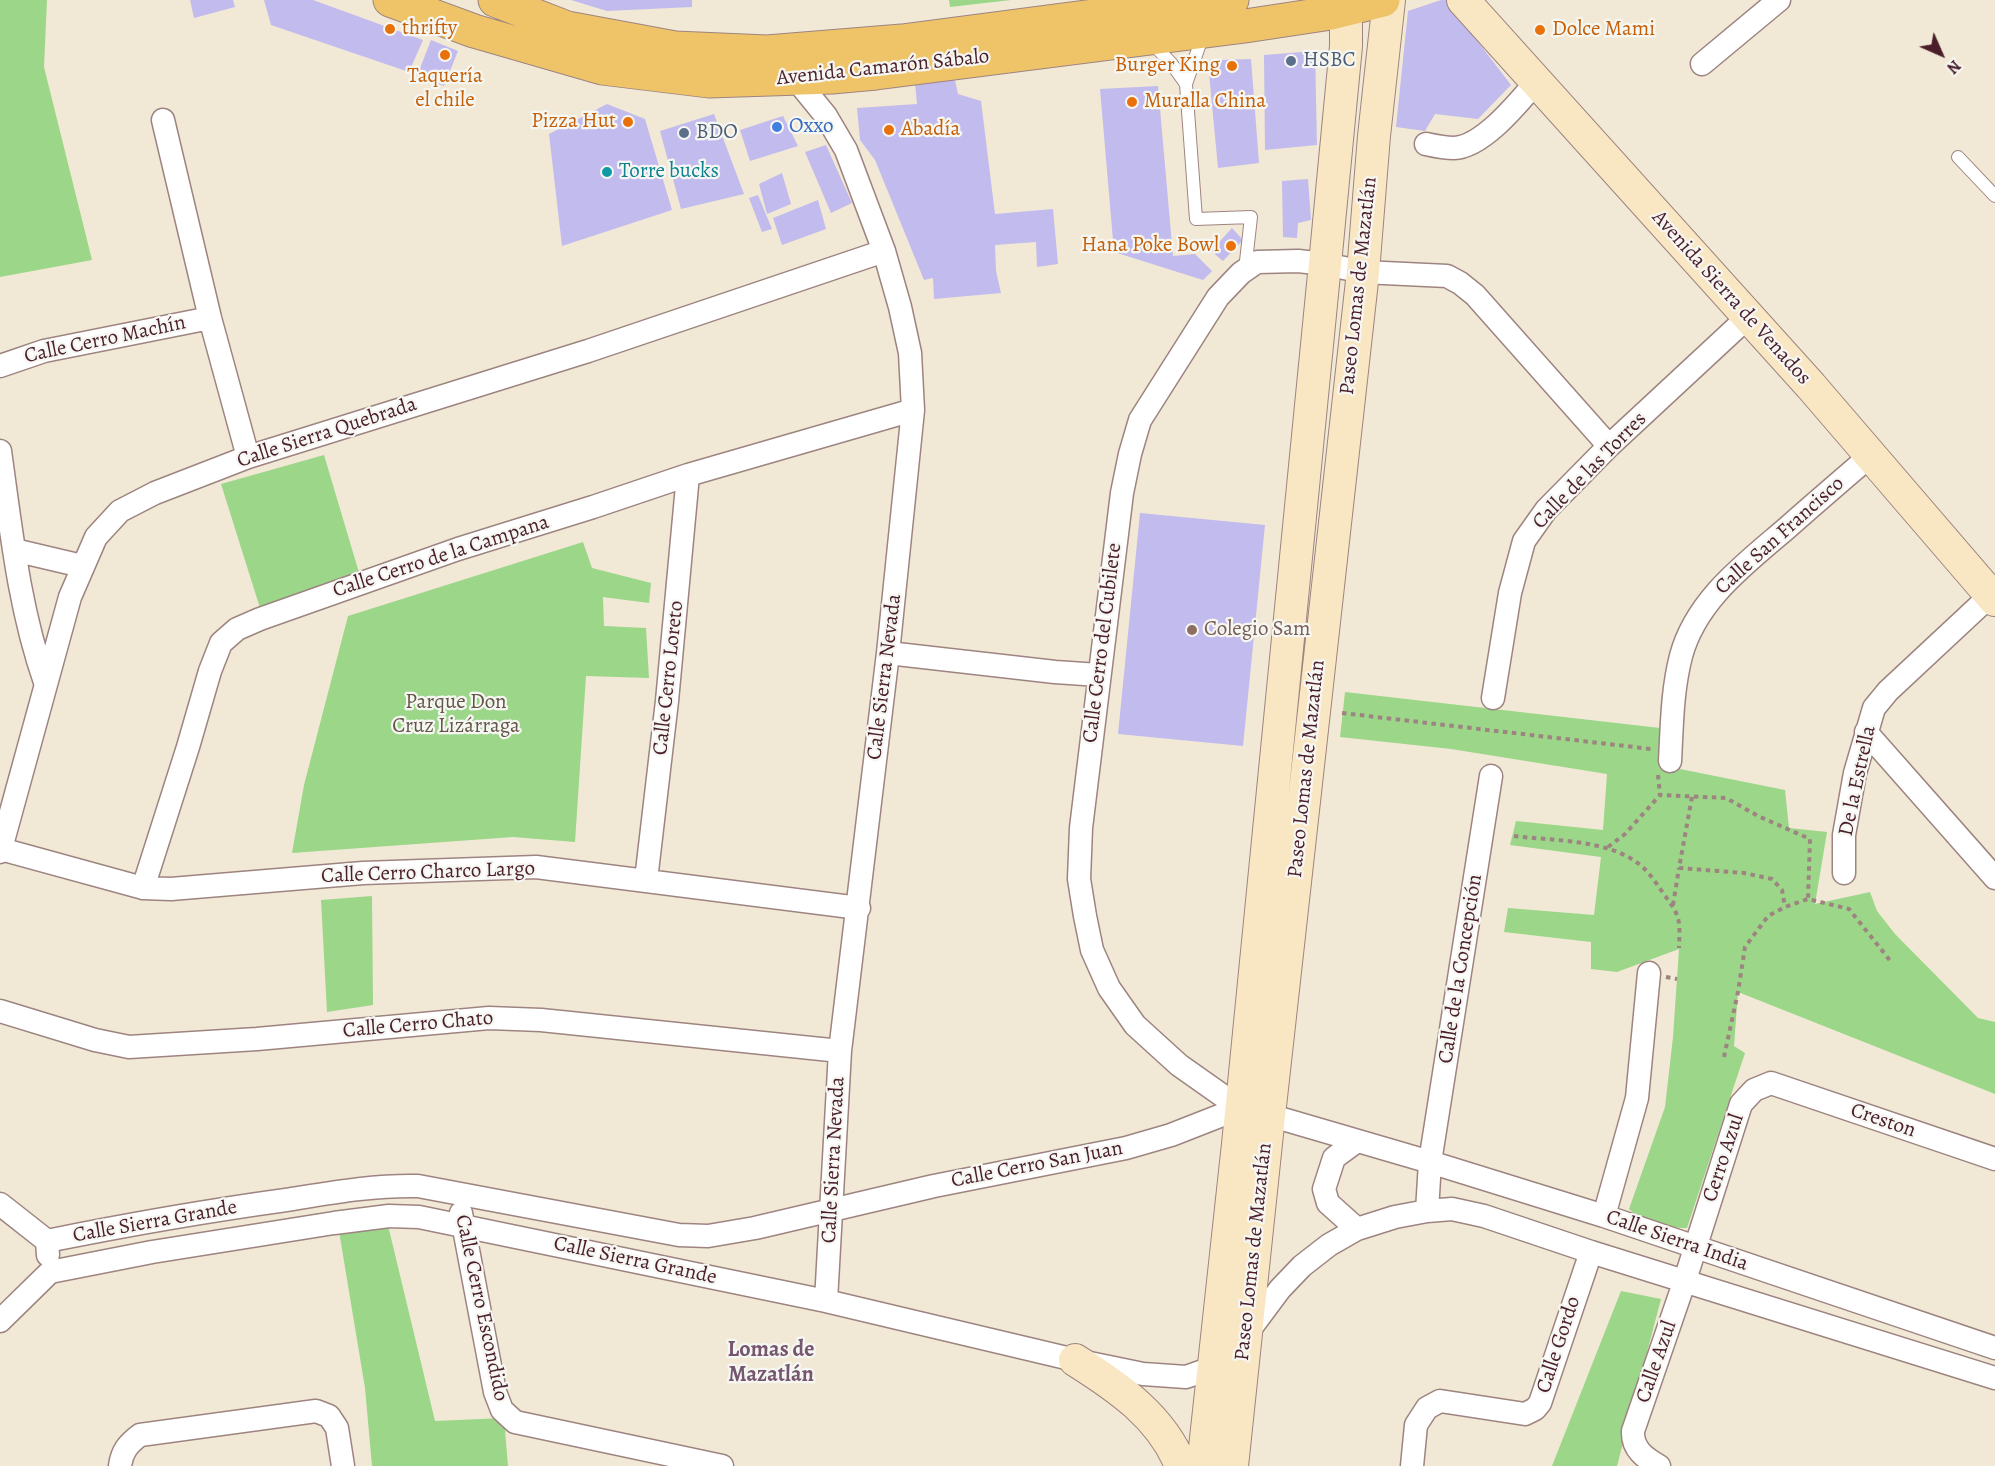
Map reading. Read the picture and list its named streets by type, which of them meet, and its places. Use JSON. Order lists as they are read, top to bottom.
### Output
{
  "streets": {
    "main road": ["Avenida Camarón Sábalo"],
    "street": [
      "Paseo Lomas de Mazatlán",
      "Avenida Sierra de Venados",
      "Calle Cerro Machín",
      "Calle Sierra Quebrada",
      "Calle de las Torres",
      "Calle San Francisco",
      "Calle Cerro de la Campana",
      "Calle Cerro del Cubilete",
      "Calle Sierra Nevada",
      "Calle Cerro Loreto",
      "De la Estrella",
      "Calle Cerro Charco Largo",
      "Calle de la Concepción",
      "Calle Cerro Chato",
      "Creston",
      "Cerro Azul",
      "Calle Cerro San Juan",
      "Calle Sierra Grande",
      "Calle Sierra India",
      "Calle Cerro Escondido",
      "Calle Gordo",
      "Calle Azul"
    ]
  },
  "crossings": [
    ["Avenida Camarón Sábalo", "Paseo Lomas de Mazatlán"],
    ["Avenida Camarón Sábalo", "Calle Sierra Nevada"],
    ["Paseo Lomas de Mazatlán", "Calle Cerro del Cubilete"],
    ["Paseo Lomas de Mazatlán", "Calle Cerro San Juan"],
    ["Paseo Lomas de Mazatlán", "Calle Sierra Grande"],
    ["Paseo Lomas de Mazatlán", "Calle Sierra India"],
    ["Avenida Sierra de Venados", "Calle de las Torres"],
    ["Avenida Sierra de Venados", "Calle San Francisco"],
    ["Avenida Sierra de Venados", "De la Estrella"],
    ["Calle Sierra Quebrada", "Calle Sierra Nevada"],
    ["Calle Sierra Quebrada", "Calle Cerro Charco Largo"],
    ["Calle de las Torres", "Calle Cerro del Cubilete"],
    ["Calle Cerro de la Campana", "Calle Sierra Nevada"],
    ["Calle Cerro de la Campana", "Calle Cerro Loreto"],
    ["Calle Cerro de la Campana", "Calle Cerro Charco Largo"],
    ["Calle Cerro del Cubilete", "Calle Cerro San Juan"],
    ["Calle Cerro del Cubilete", "Calle Sierra India"],
    ["Calle Sierra Nevada", "Calle Cerro Charco Largo"],
    ["Calle Sierra Nevada", "Calle Cerro Chato"],
    ["Calle Sierra Nevada", "Calle Cerro San Juan"],
    ["Calle Sierra Nevada", "Calle Sierra Grande"],
    ["Calle Cerro Loreto", "Calle Cerro Charco Largo"],
    ["Calle de la Concepción", "Calle Sierra India"],
    ["Creston", "Cerro Azul"],
    ["Cerro Azul", "Calle Sierra India"],
    ["Cerro Azul", "Calle Azul"],
    ["Calle Cerro San Juan", "Calle Sierra Grande"],
    ["Calle Cerro San Juan", "Calle Sierra India"],
    ["Calle Sierra Grande", "Calle Sierra India"],
    ["Calle Sierra Grande", "Calle Cerro Escondido"],
    ["Calle Sierra India", "Calle Gordo"],
    ["Calle Sierra India", "Calle Azul"]
  ],
  "districts": ["Lomas de Mazatlán"],
  "parks": ["Parque Don Cruz Lizárraga"],
  "places": [
    "thrifty",
    "Dolce Mami",
    "Taquería el chile",
    "HSBC",
    "Burger King",
    "Muralla China",
    "Pizza Hut",
    "Oxxo",
    "Abadía",
    "BDO",
    "Torre bucks",
    "Hana Poke Bowl",
    "Colegio Sam"
  ],
  "north": "bottom right"
}
